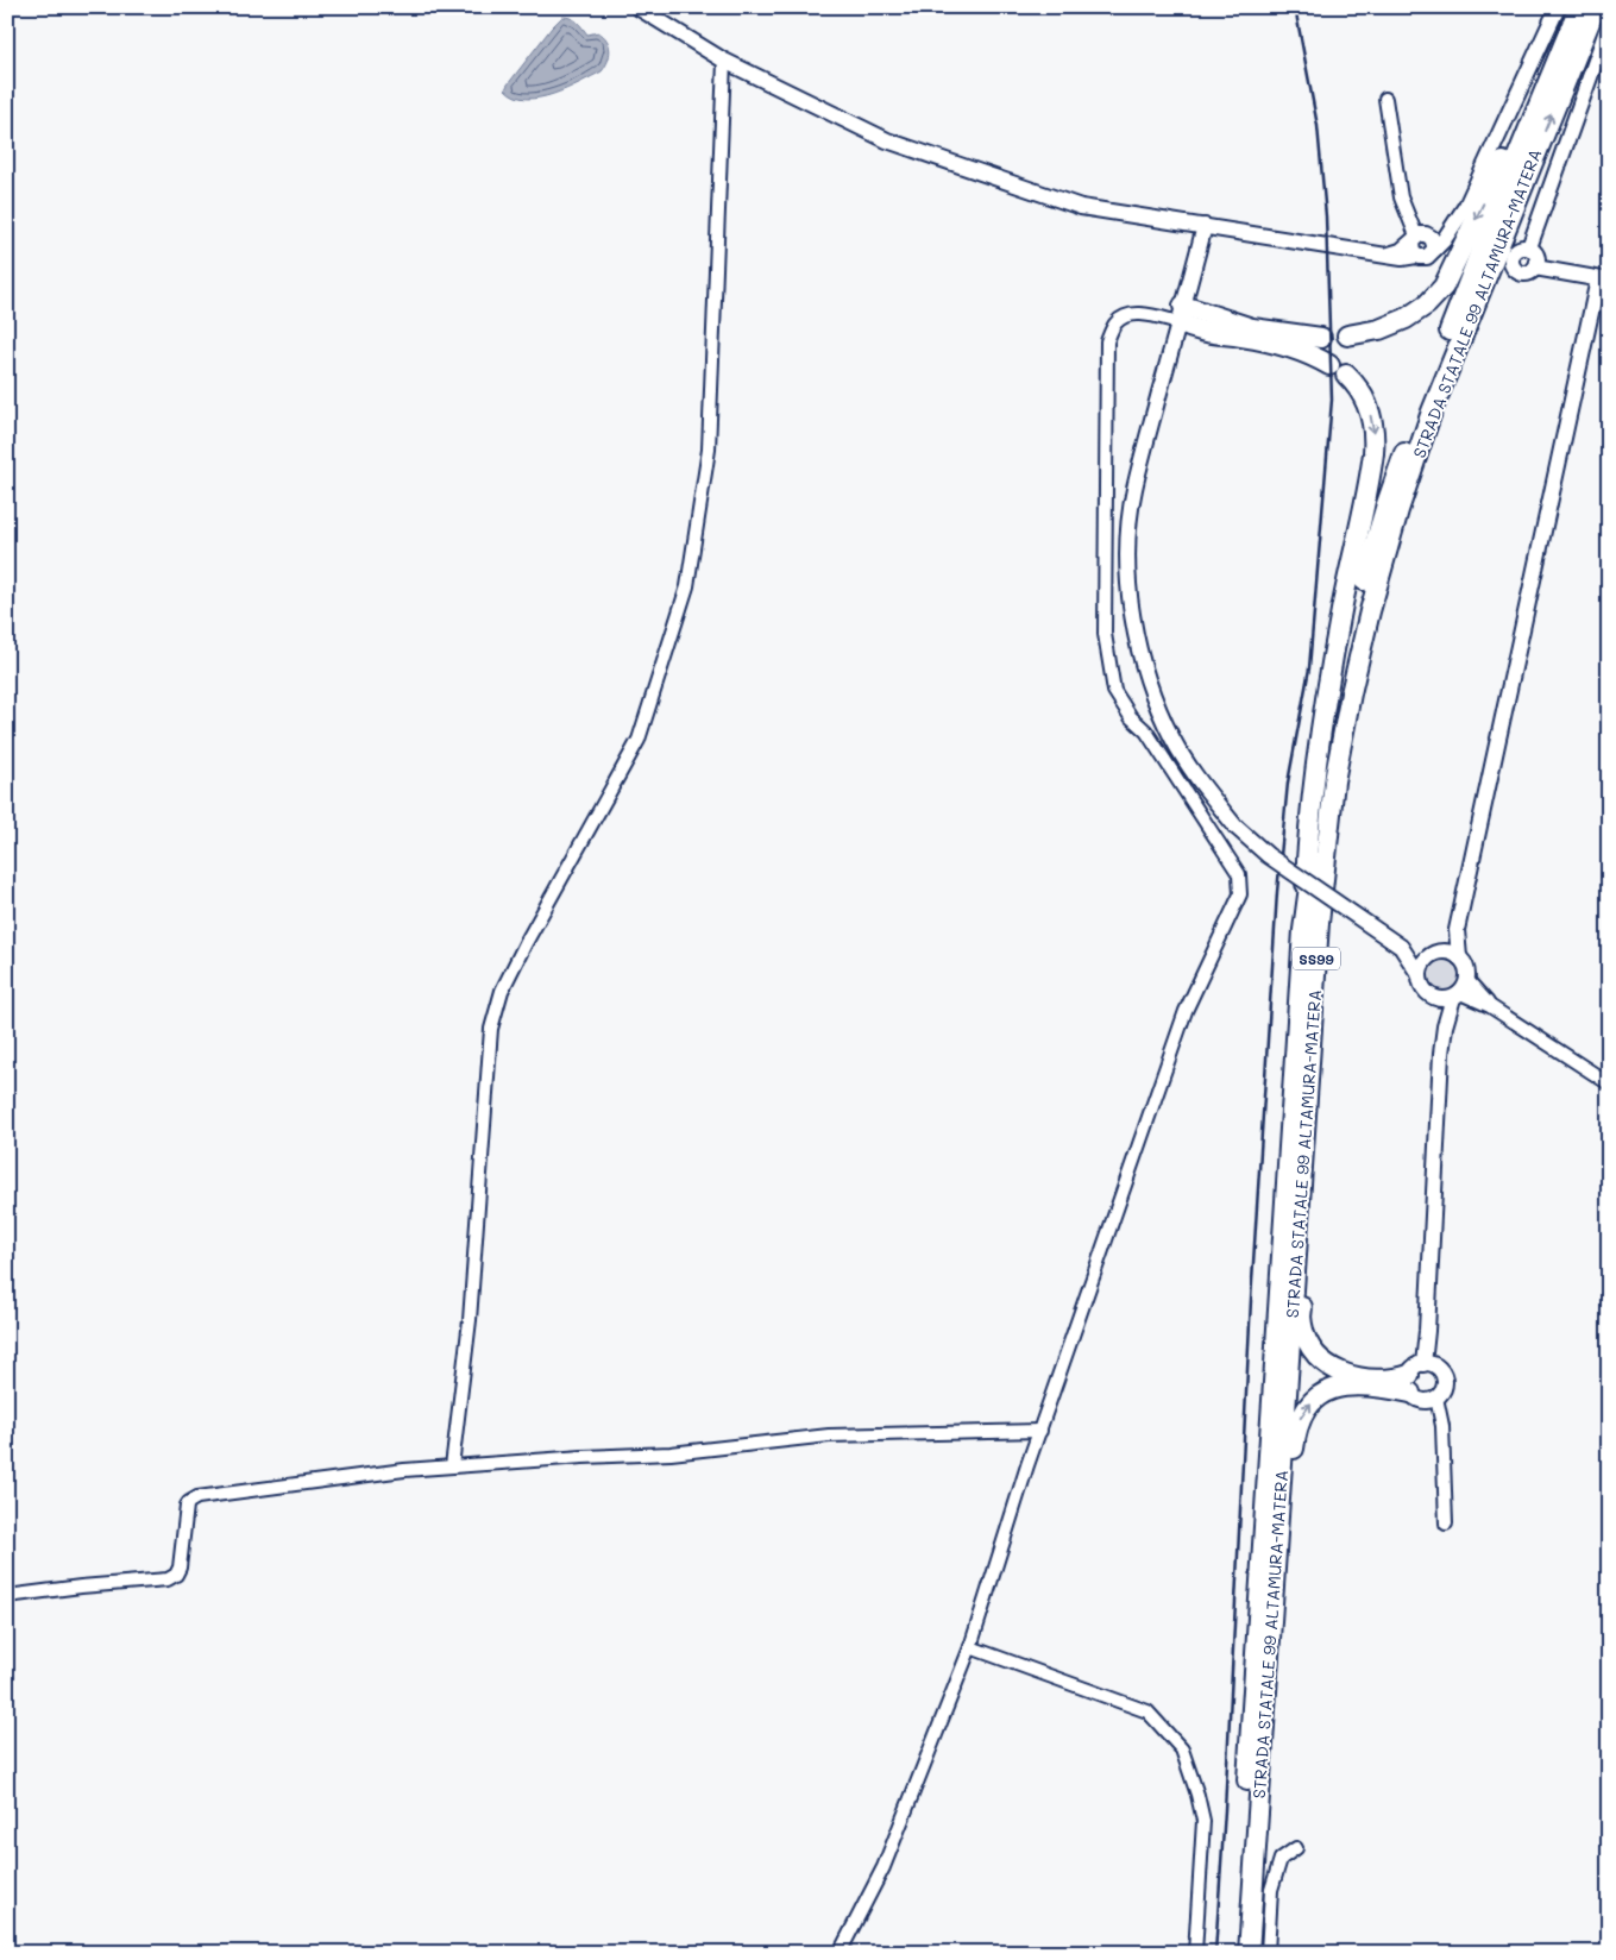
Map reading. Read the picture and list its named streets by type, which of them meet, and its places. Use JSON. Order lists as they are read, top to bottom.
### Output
{
  "streets": {
    "highway": ["STRADA STATALE 99 ALTAMURA-MATERA", "SS99"]
  }
}
